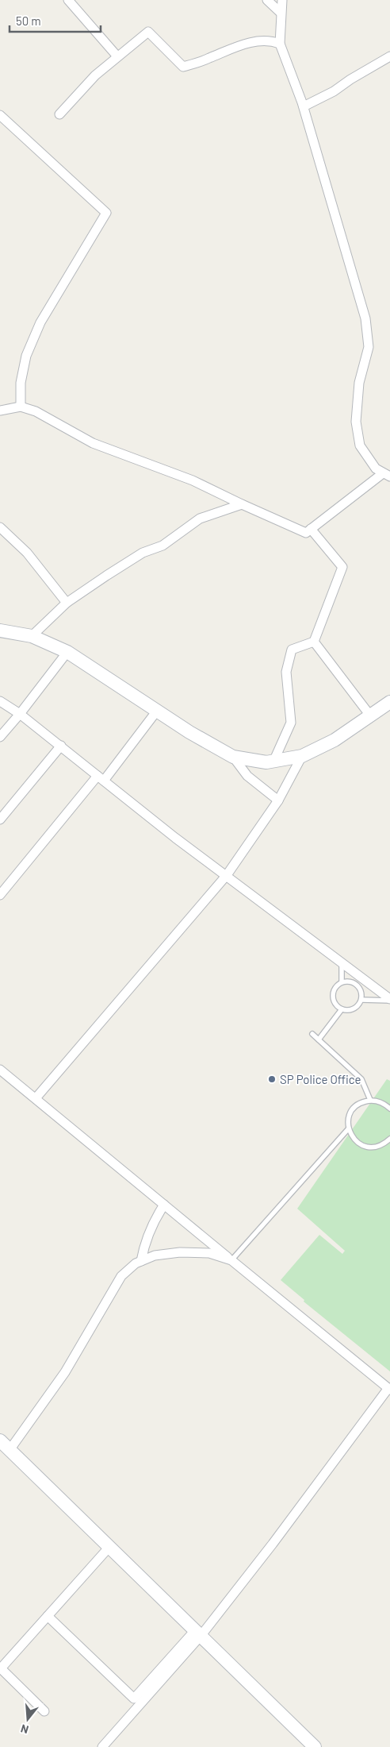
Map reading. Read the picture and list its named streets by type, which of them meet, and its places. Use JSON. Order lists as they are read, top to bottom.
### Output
{
  "places": ["SP Police Office"],
  "scale_bar": "50 m",
  "north": "bottom"
}
